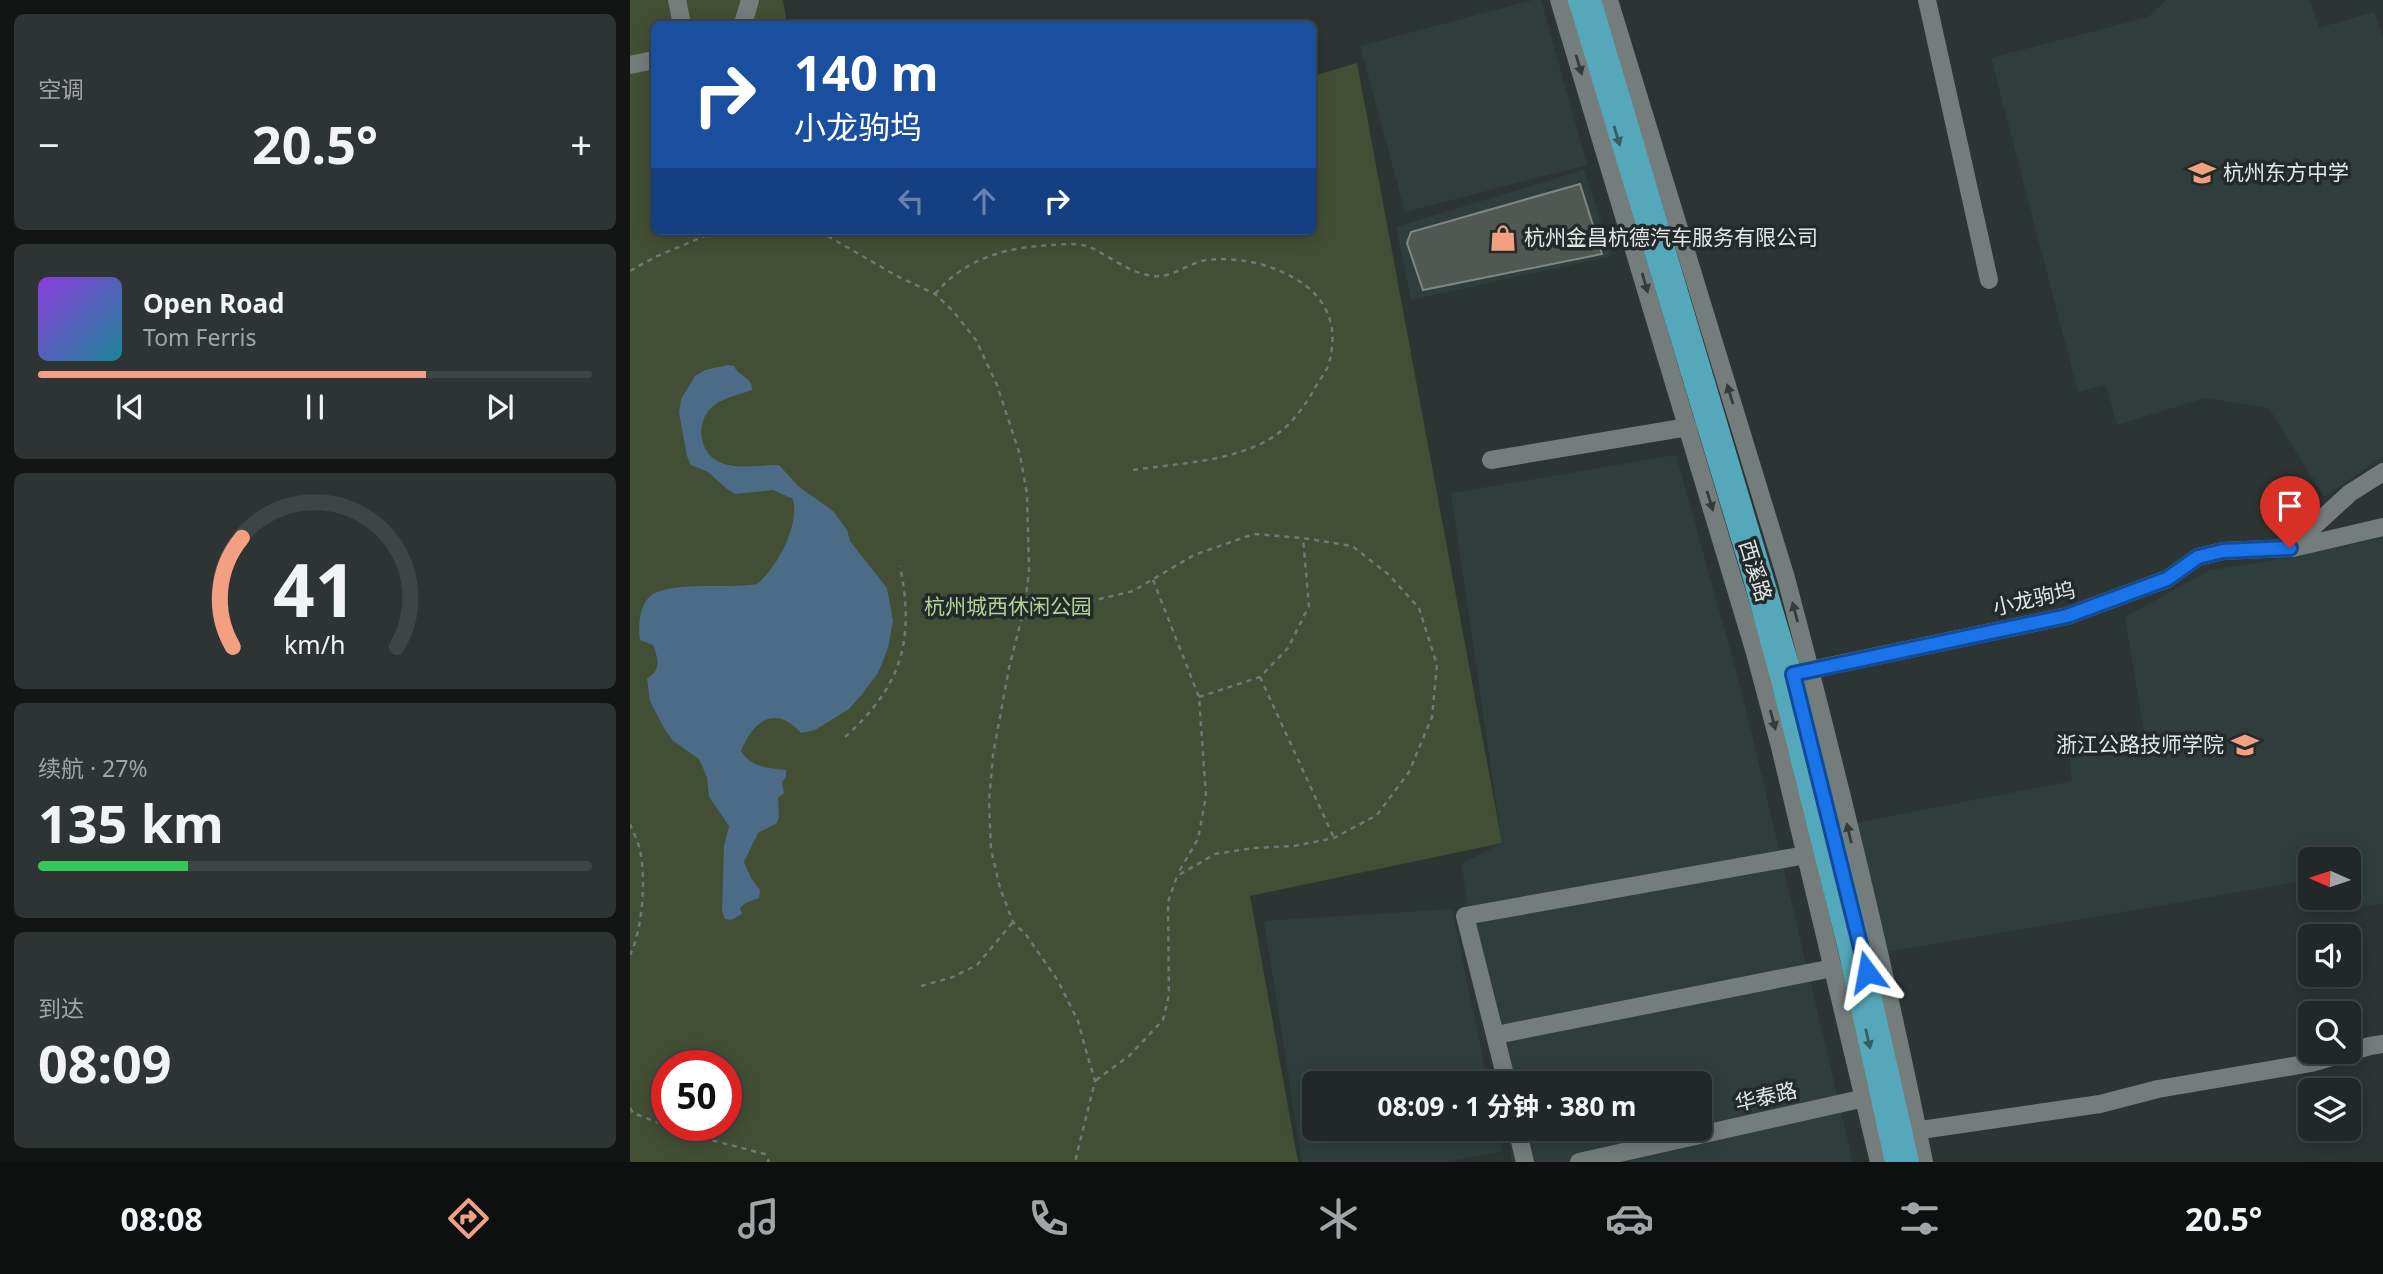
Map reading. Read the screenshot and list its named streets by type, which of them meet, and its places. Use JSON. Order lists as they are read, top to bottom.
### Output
{
  "streets": {
    "main road": ["西溪路"],
    "street": ["小龙驹坞", "华泰路"]
  },
  "crossings": [
    ["西溪路", "小龙驹坞"],
    ["西溪路", "华泰路"]
  ],
  "parks": ["杭州城西休闲公园"],
  "places": {
    "school or university": ["杭州东方中学", "浙江公路技师学院"],
    "shop": ["杭州金昌杭德汽车服务有限公司"]
  },
  "north": "left",
  "page": {
    "tile": [
      "空调",
      ["续航 · 27%", "135 km"],
      ["到达", "08:09"]
    ],
    "turn": ["140 m", "小龙驹坞"],
    "heat": ["−", "20.5°", "+"],
    "song": ["Open Road", "Tom Ferris"],
    "limit": "50",
    "trip": "08:09 · 1 分钟 · 380 m",
    "tabs": ["08:08", "20.5°"],
    "gauge": ["41", "km/h"]
  }
}
